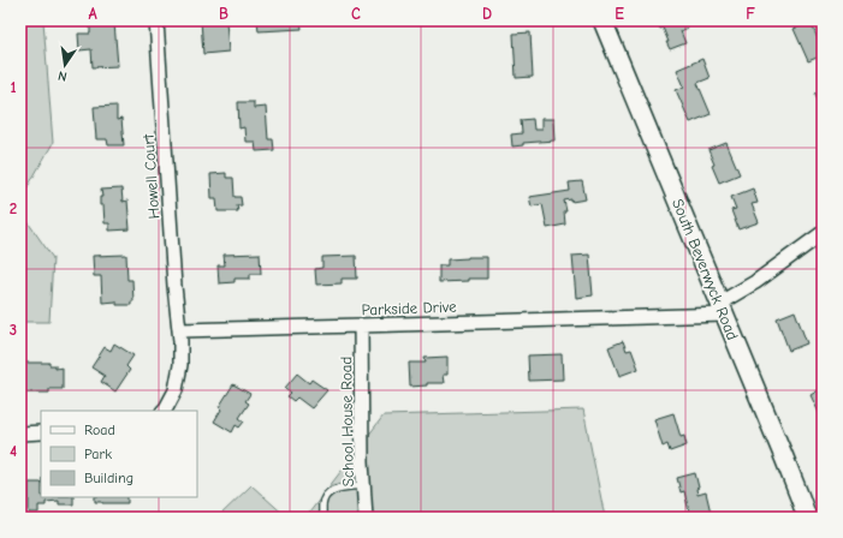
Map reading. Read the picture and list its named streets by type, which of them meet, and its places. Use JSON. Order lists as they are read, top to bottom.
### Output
{
  "streets": {
    "main road": ["South Beverwyck Road"],
    "street": ["Howell Court", "Parkside Drive", "School House Road"]
  },
  "crossings": [
    ["Howell Court", "Parkside Drive"],
    ["South Beverwyck Road", "Parkside Drive"],
    ["Parkside Drive", "School House Road"]
  ],
  "legend": ["Road", "Park", "Building"],
  "north": "bottom",
  "grid": {
    "columns": [
      "A",
      "B",
      "C",
      "D",
      "E",
      "F"
    ],
    "rows": [
      "1",
      "2",
      "3",
      "4"
    ]
  }
}
